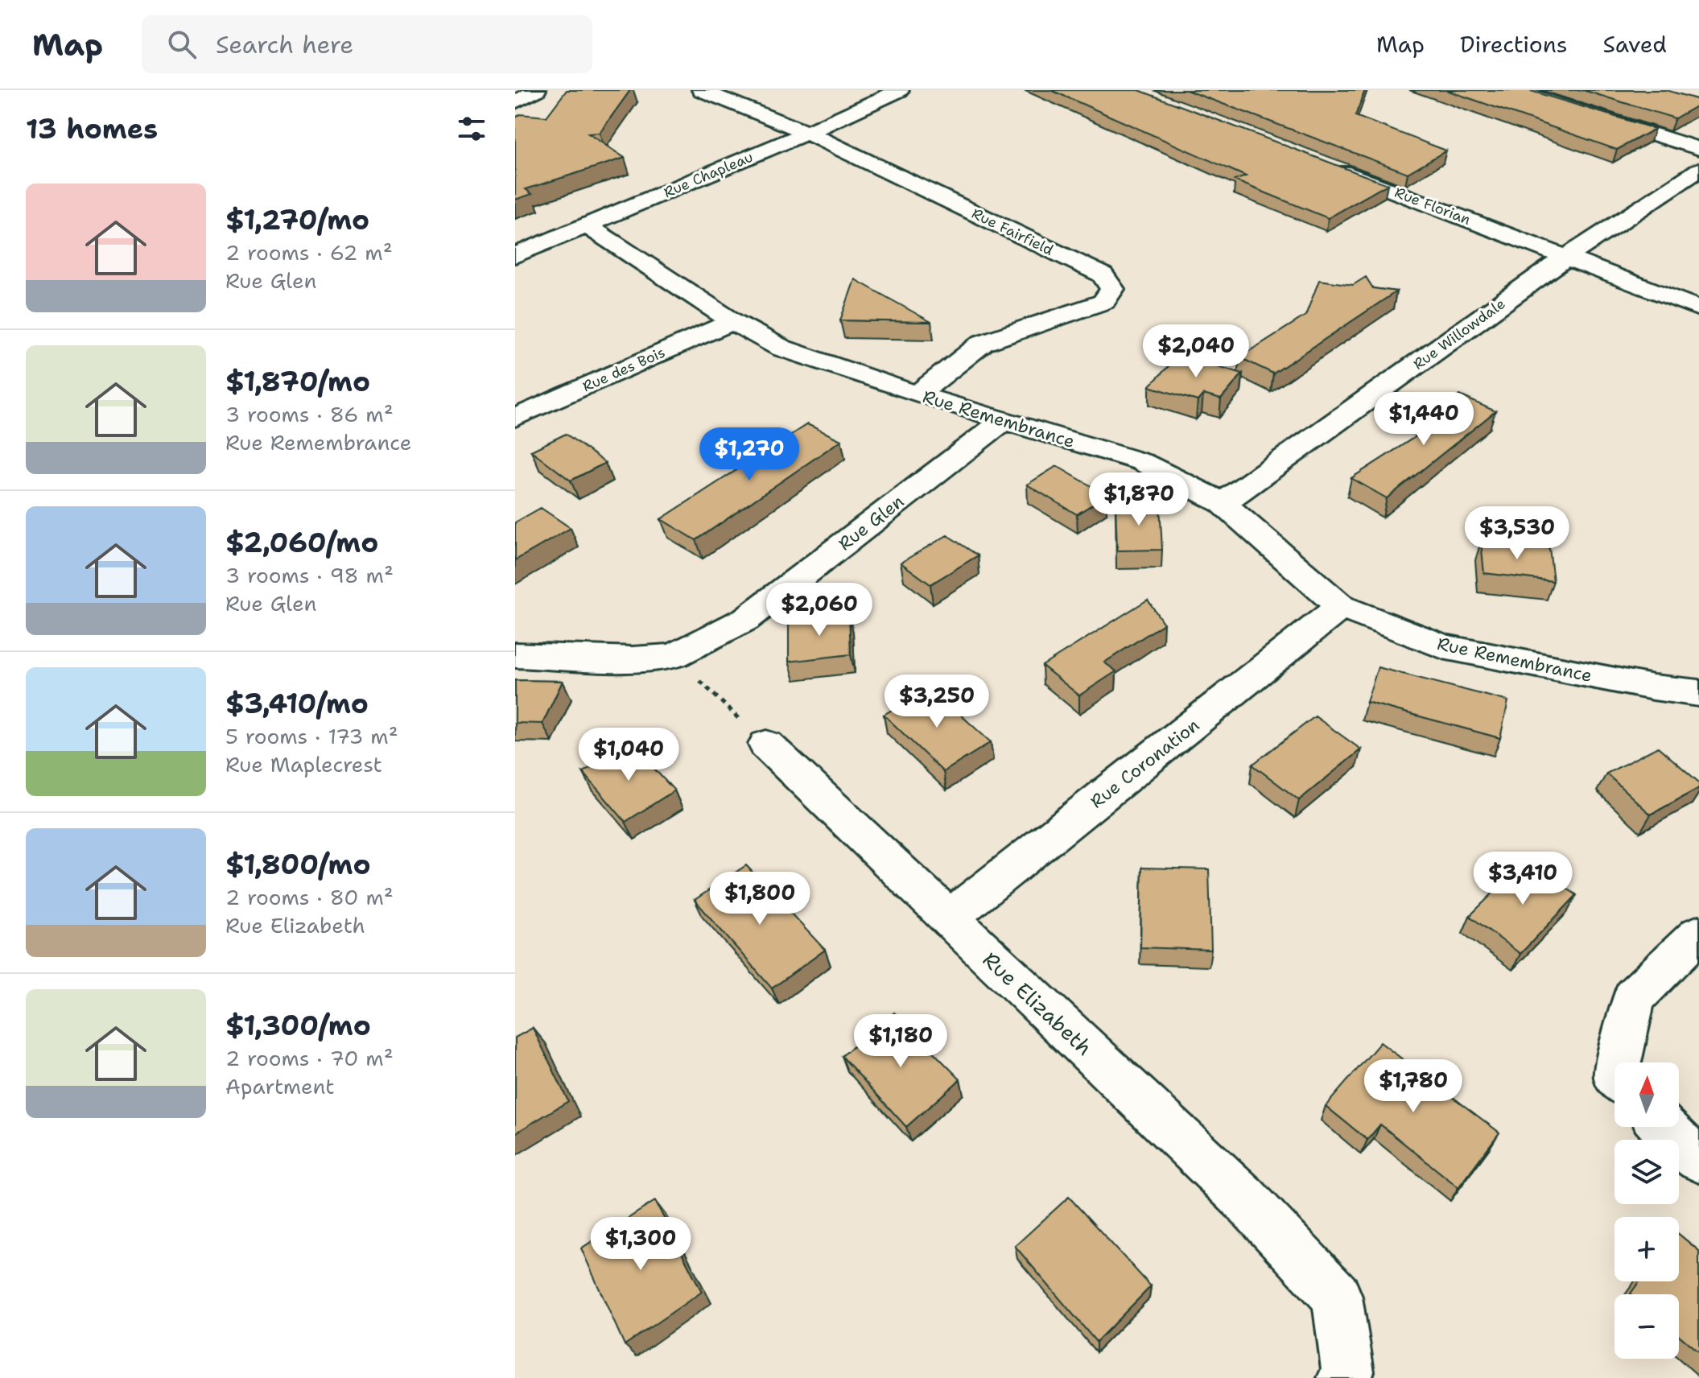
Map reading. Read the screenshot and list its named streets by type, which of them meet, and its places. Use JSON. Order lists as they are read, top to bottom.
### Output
{
  "streets": {
    "street": [
      "Rue Chapleau",
      "Rue Florian",
      "Rue Fairfield",
      "Rue Willowdale",
      "Rue des Bois",
      "Rue Remembrance",
      "Rue Glen",
      "Rue Coronation",
      "Rue Elizabeth"
    ]
  },
  "crossings": [
    ["Rue Chapleau", "Rue Fairfield"],
    ["Rue Chapleau", "Rue Remembrance"],
    ["Rue Florian", "Rue Willowdale"],
    ["Rue Fairfield", "Rue Remembrance"],
    ["Rue Willowdale", "Rue Remembrance"],
    ["Rue des Bois", "Rue Remembrance"],
    ["Rue Remembrance", "Rue Glen"],
    ["Rue Remembrance", "Rue Coronation"],
    ["Rue Coronation", "Rue Elizabeth"]
  ],
  "north": "top",
  "page": {
    "header": "Map",
    "search": "Search here",
    "nav": ["Map", "Directions", "Saved"],
    "heading": "13 homes",
    "list": [
      {
        "name": "$1,270/mo",
        "note": "2 rooms · 62 m² · Rue Glen"
      },
      {
        "name": "$1,870/mo",
        "note": "3 rooms · 86 m² · Rue Remembrance"
      },
      {
        "name": "$2,060/mo",
        "note": "3 rooms · 98 m² · Rue Glen"
      },
      {
        "name": "$3,410/mo",
        "note": "5 rooms · 173 m² · Rue Maplecrest"
      },
      {
        "name": "$1,800/mo",
        "note": "2 rooms · 80 m² · Rue Elizabeth"
      },
      {
        "name": "$1,300/mo",
        "note": "2 rooms · 70 m² · Apartment"
      }
    ],
    "price": [
      "$2,040",
      "$1,440",
      "$1,270",
      "$1,870",
      "$3,530",
      "$2,060",
      "$3,250",
      "$1,040",
      "$3,410",
      "$1,800",
      "$1,180",
      "$1,780",
      "$1,300"
    ],
    "map_buttons": ["+", "−"]
  }
}
